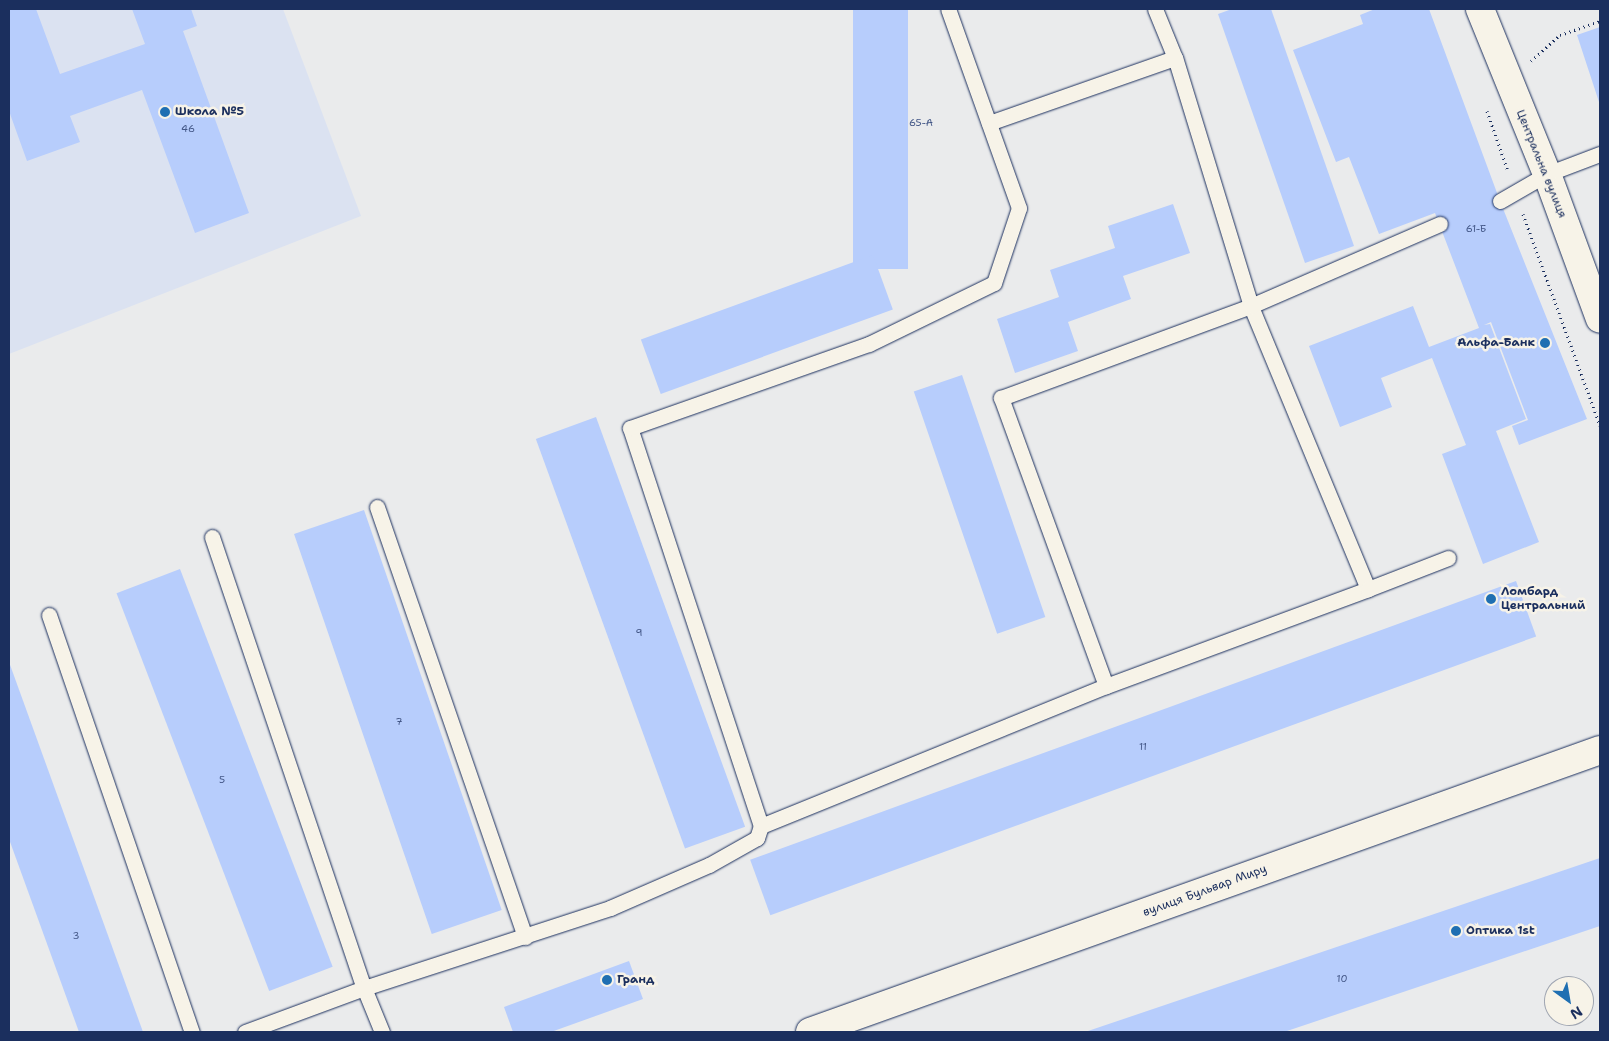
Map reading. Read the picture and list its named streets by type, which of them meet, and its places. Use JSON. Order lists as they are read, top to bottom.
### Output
{
  "streets": {
    "street": ["Центральна вулиця", "вулиця Бульвар Миру"]
  },
  "places": [
    "Школа №5",
    "Альфа-Банк",
    "Ломбард Центральний",
    "Оптика 1st",
    "Гранд"
  ],
  "house_numbers": [
    "65-А",
    "46",
    "61-Б",
    "9",
    "7",
    "11",
    "5",
    "3",
    "10"
  ],
  "north": "bottom right"
}
